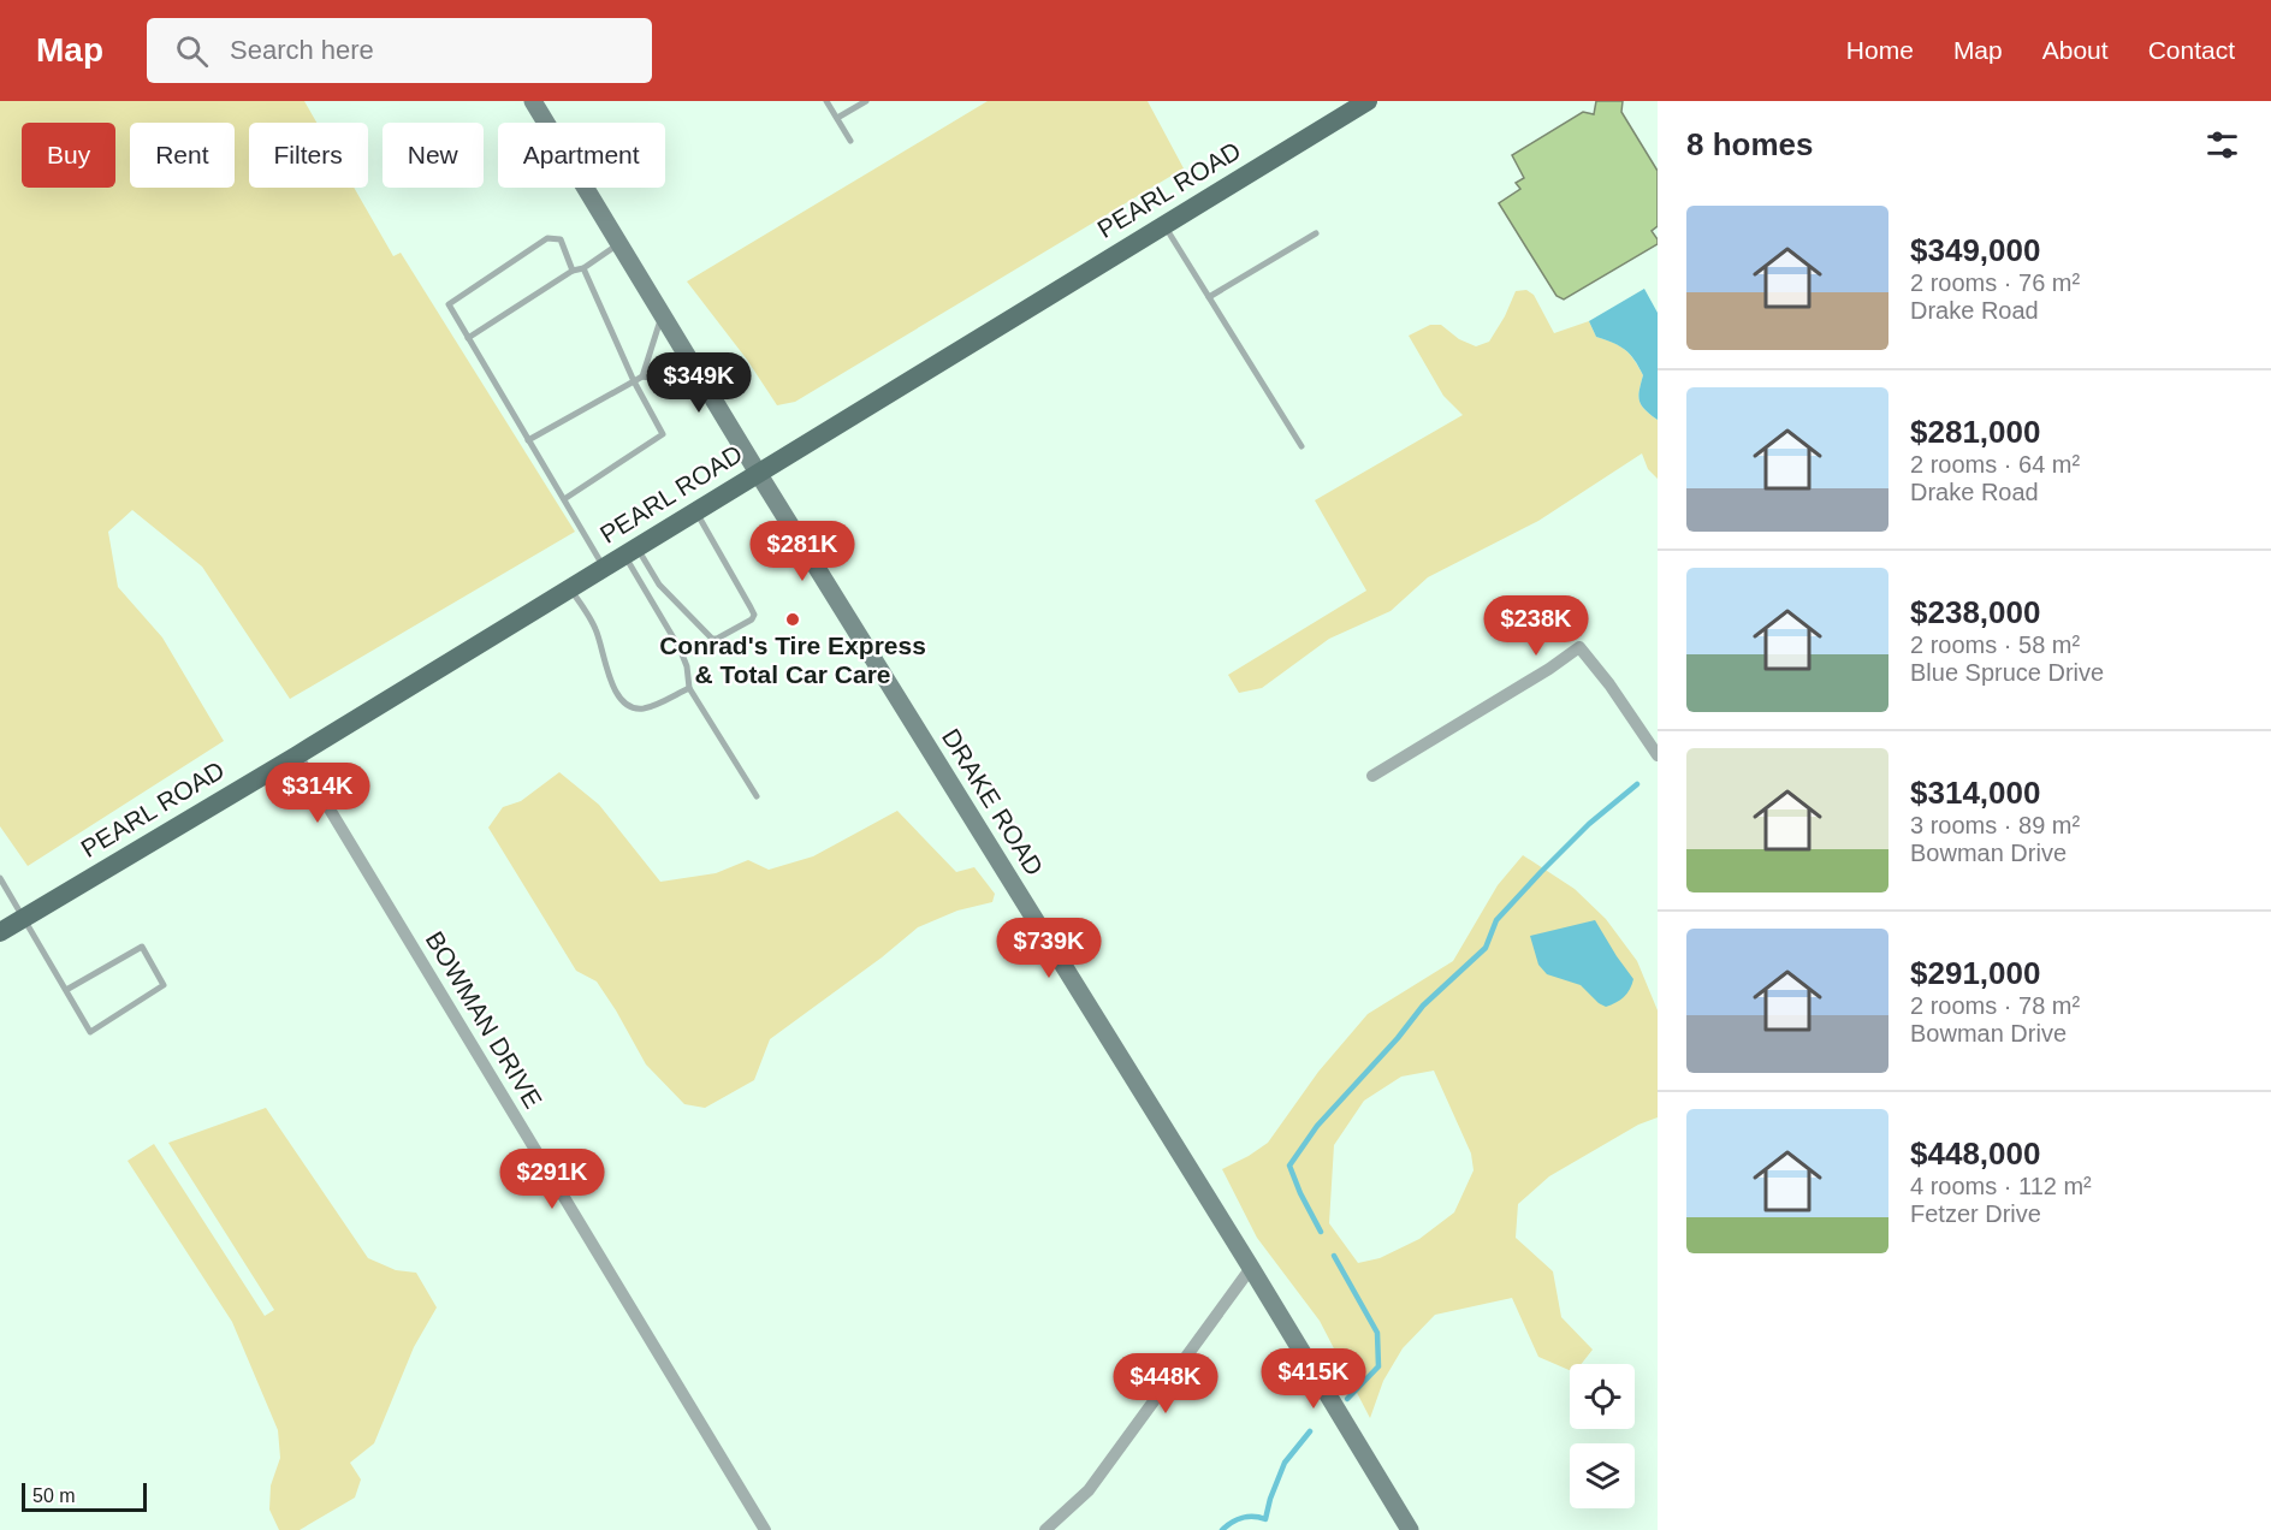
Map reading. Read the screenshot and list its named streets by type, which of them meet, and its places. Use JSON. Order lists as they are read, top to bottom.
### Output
{
  "streets": {
    "main road": ["PEARL ROAD"],
    "street": ["DRAKE ROAD", "BOWMAN DRIVE"]
  },
  "crossings": [
    ["PEARL ROAD", "DRAKE ROAD"],
    ["PEARL ROAD", "BOWMAN DRIVE"]
  ],
  "places": ["Conrad's Tire Express & Total Car Care"],
  "scale_bar": "50 m",
  "page": {
    "header": "Map",
    "search": "Search here",
    "nav": [
      "Home",
      "Map",
      "About",
      "Contact"
    ],
    "heading": "8 homes",
    "chip": [
      "Buy",
      "Rent",
      "Filters",
      "New",
      "Apartment"
    ],
    "list": [
      {
        "name": "$349,000",
        "note": "2 rooms · 76 m² · Drake Road"
      },
      {
        "name": "$281,000",
        "note": "2 rooms · 64 m² · Drake Road"
      },
      {
        "name": "$238,000",
        "note": "2 rooms · 58 m² · Blue Spruce Drive"
      },
      {
        "name": "$314,000",
        "note": "3 rooms · 89 m² · Bowman Drive"
      },
      {
        "name": "$291,000",
        "note": "2 rooms · 78 m² · Bowman Drive"
      },
      {
        "name": "$448,000",
        "note": "4 rooms · 112 m² · Fetzer Drive"
      }
    ],
    "price": [
      "$349K",
      "$281K",
      "$238K",
      "$314K",
      "$739K",
      "$291K",
      "$415K",
      "$448K"
    ],
    "scale": "50 m"
  }
}
